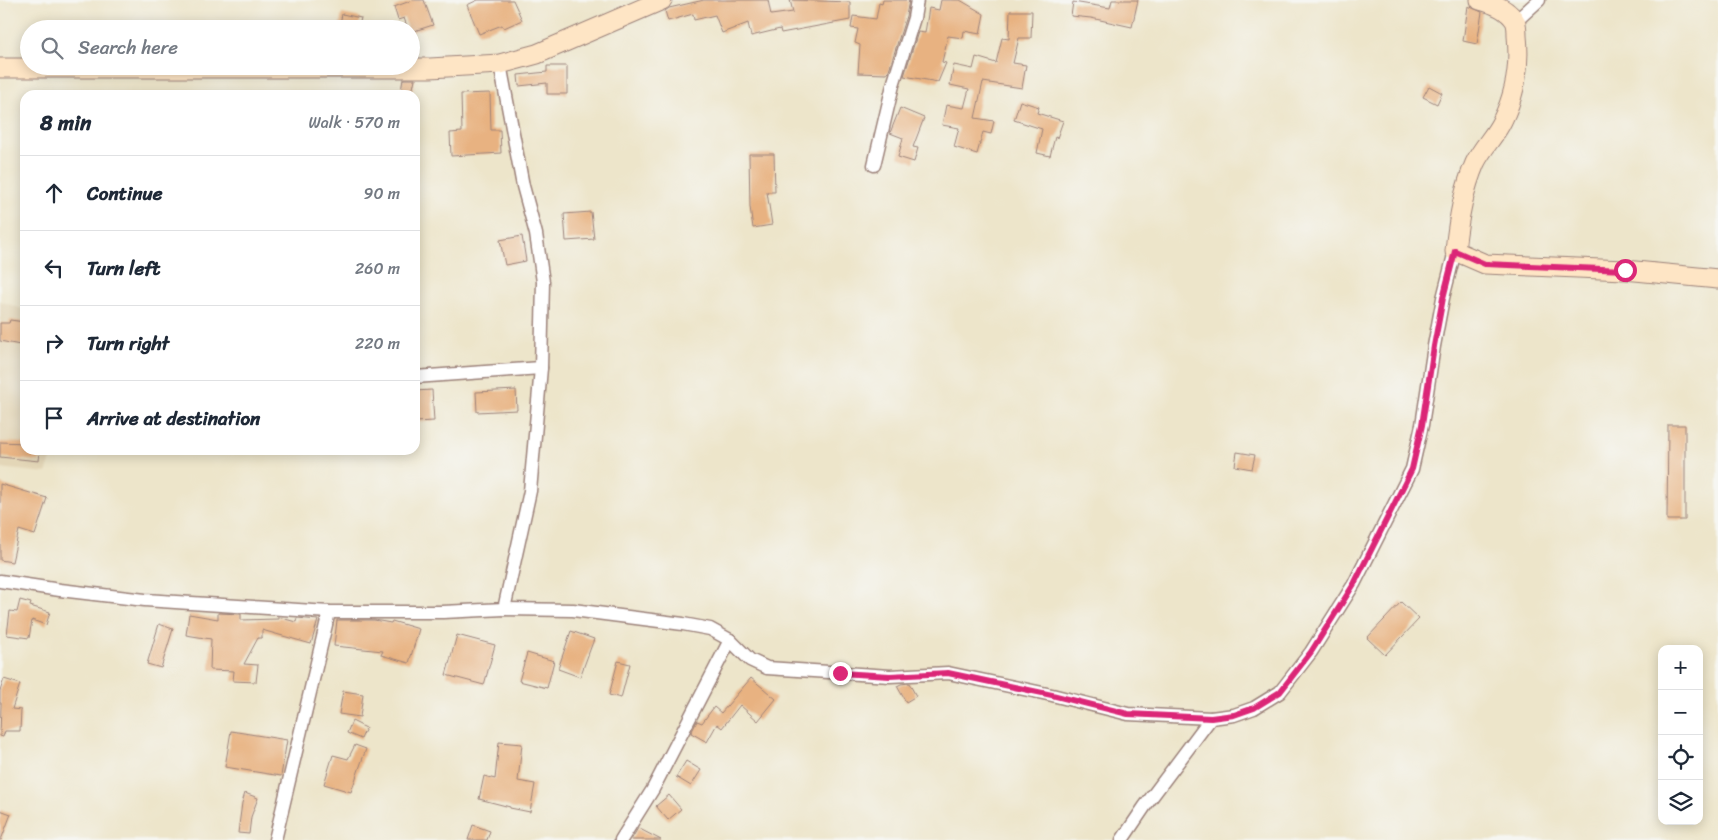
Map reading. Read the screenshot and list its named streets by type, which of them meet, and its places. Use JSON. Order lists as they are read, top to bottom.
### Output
{
  "page": {
    "search": "Search here",
    "heading": ["8 min", "Walk · 570 m"],
    "list": [
      ["Continue", "90 m"],
      ["Turn left", "260 m"],
      ["Turn right", "220 m"],
      "Arrive at destination"
    ],
    "map_buttons": ["+", "−"]
  }
}
